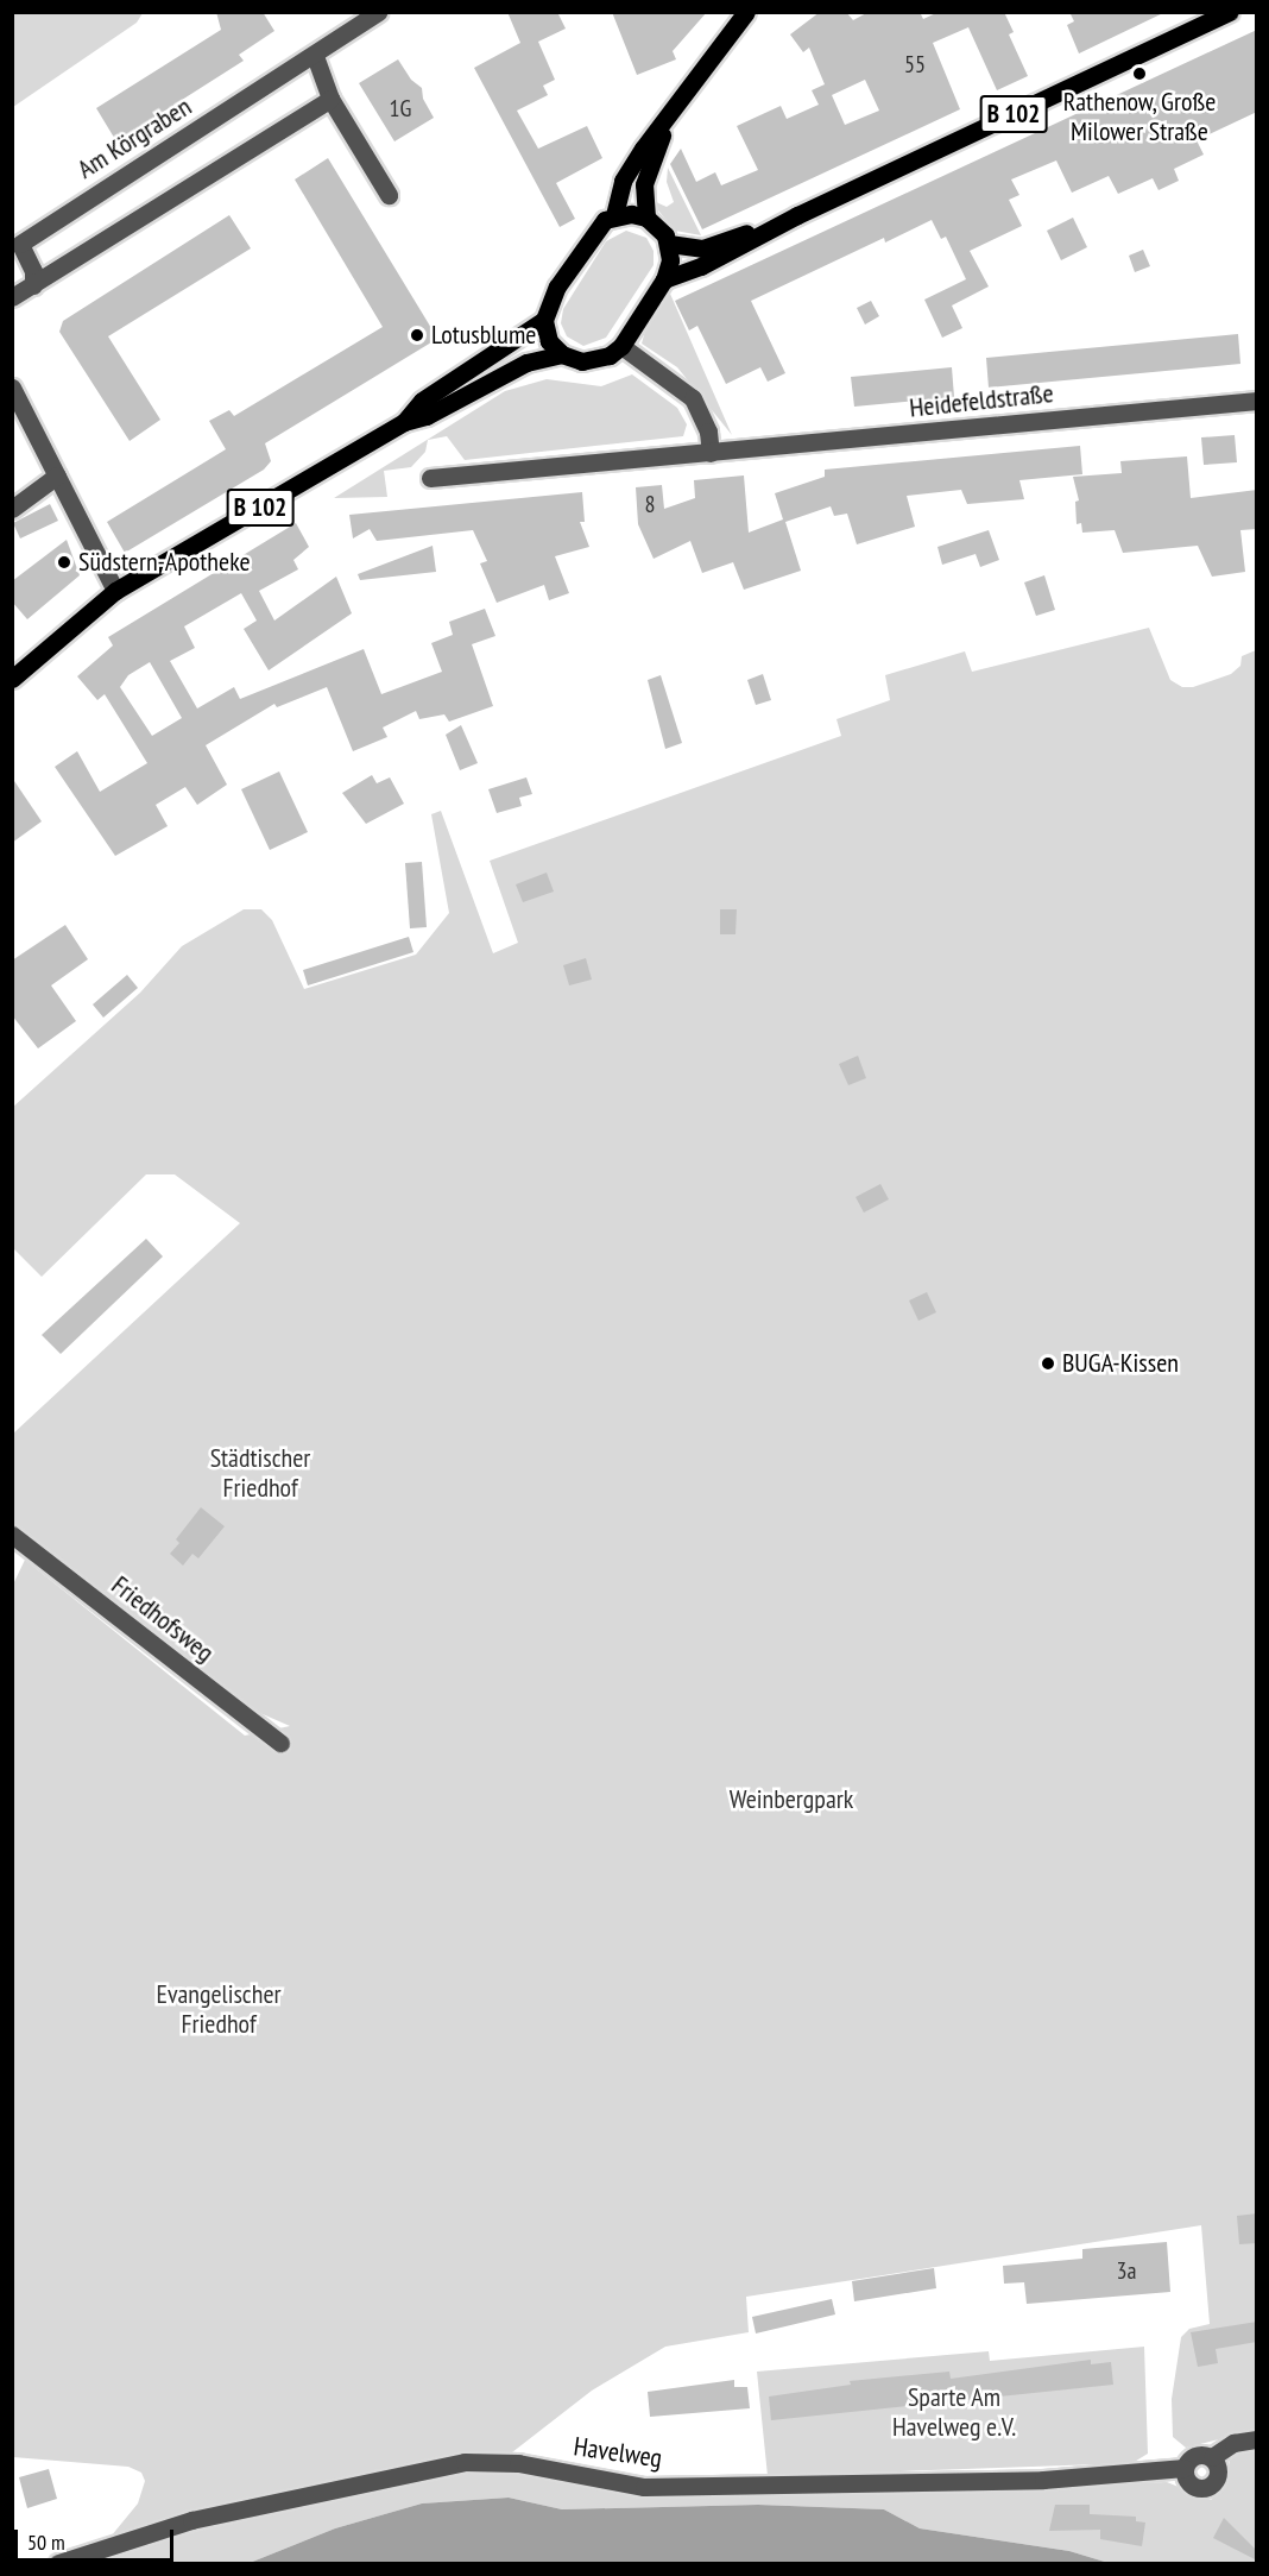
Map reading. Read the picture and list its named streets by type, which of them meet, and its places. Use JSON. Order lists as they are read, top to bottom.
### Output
{
  "streets": {
    "main road": ["B 102"],
    "street": [
      "Am Körgraben",
      "Heidefeldstraße",
      "Friedhofsweg",
      "Havelweg"
    ]
  },
  "parks": [
    "Städtischer Friedhof",
    "Weinbergpark",
    "Evangelischer Friedhof",
    "Sparte Am Havelweg e.V."
  ],
  "places": [
    "Rathenow, Große Milower Straße",
    "Lotusblume",
    "Südstern-Apotheke",
    "BUGA-Kissen"
  ],
  "house_numbers": [
    "55",
    "1G",
    "8",
    "3a"
  ],
  "scale_bar": "50 m"
}
